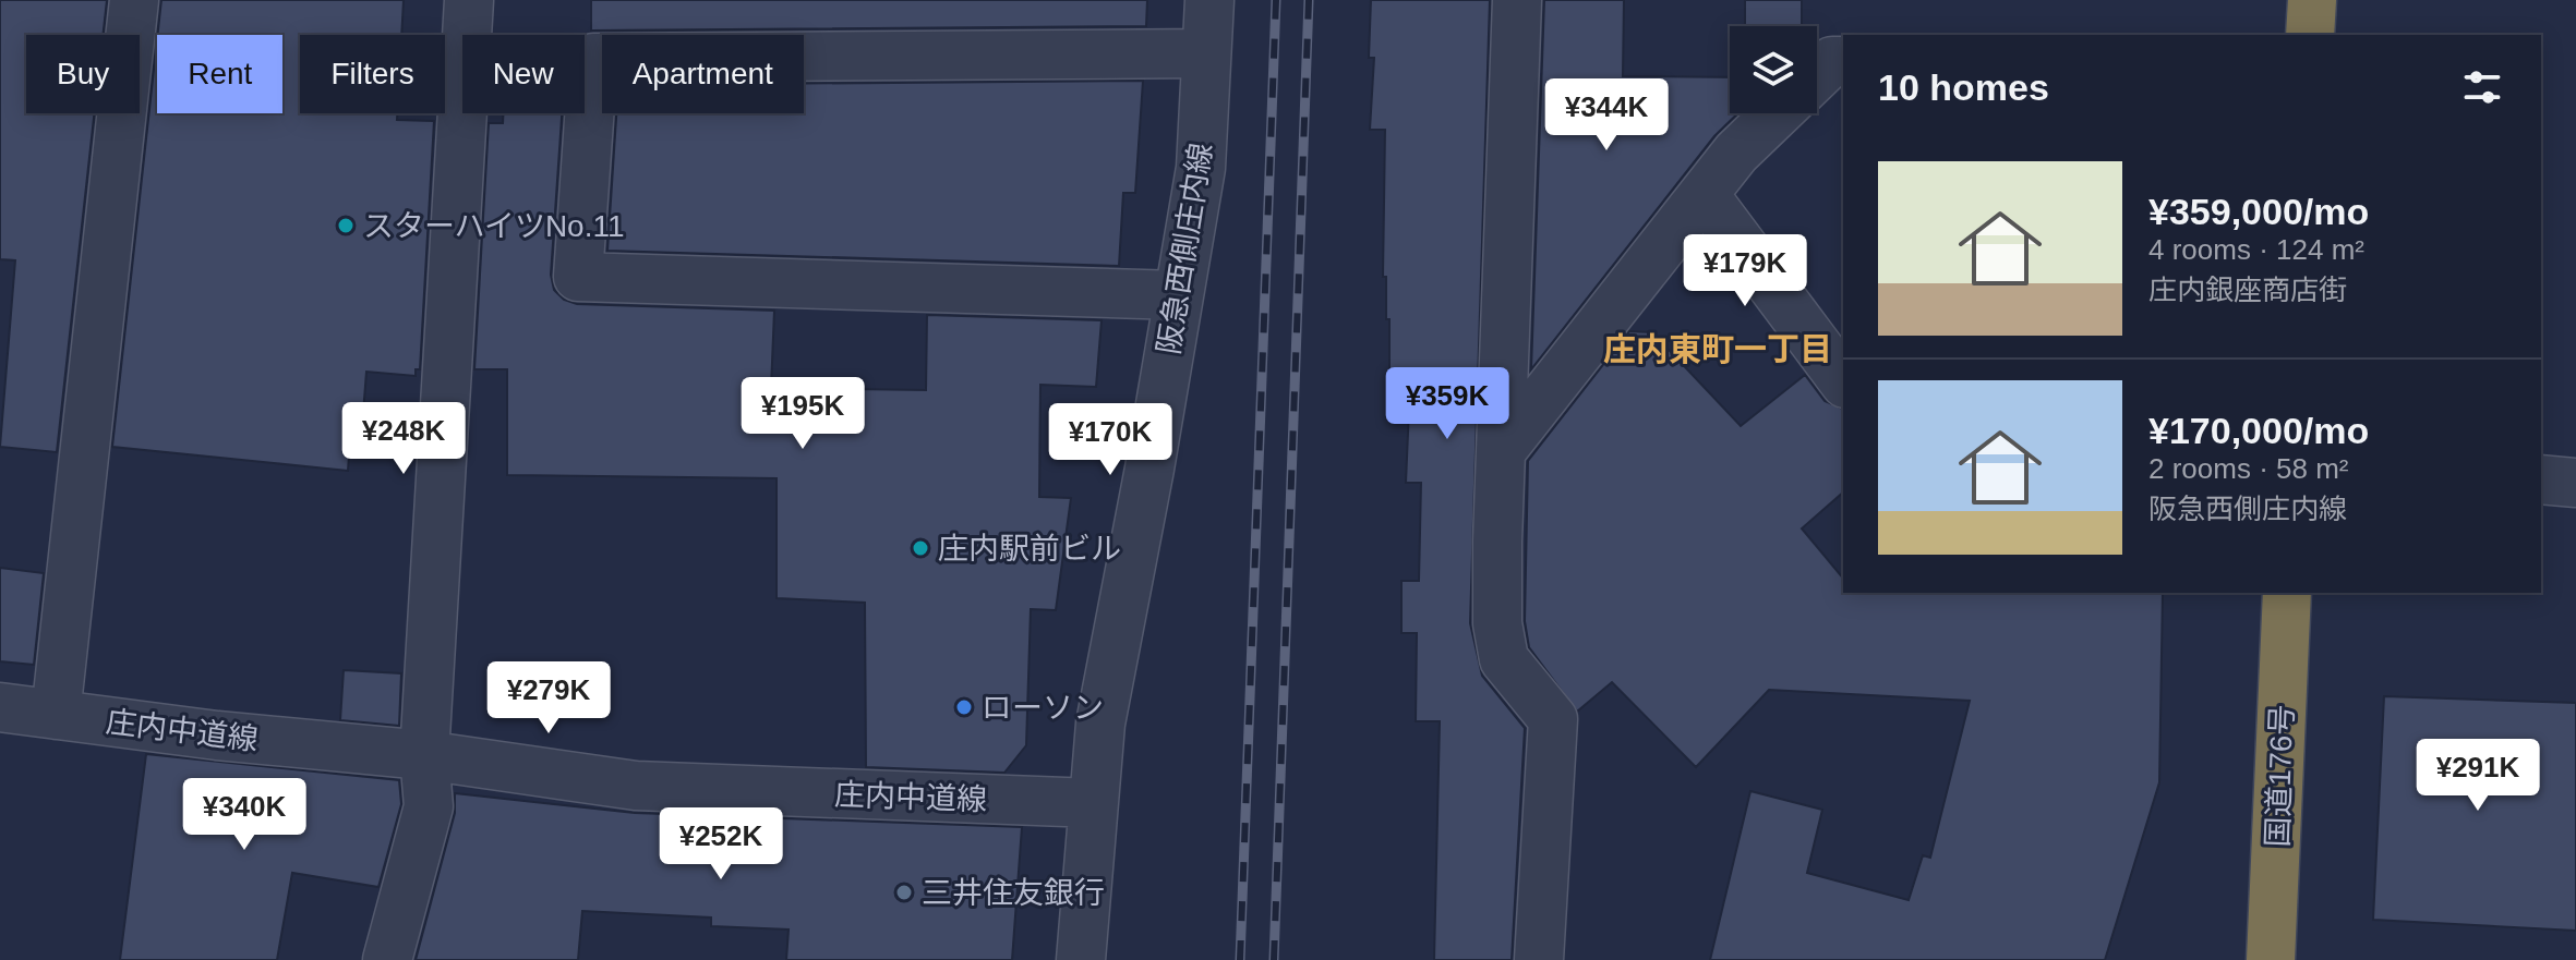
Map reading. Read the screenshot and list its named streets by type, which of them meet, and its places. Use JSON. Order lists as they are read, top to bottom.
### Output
{
  "streets": {
    "highway": ["国道176号"],
    "street": ["阪急西側庄内線", "庄内中道線"]
  },
  "crossings": [
    ["阪急西側庄内線", "庄内中道線"]
  ],
  "districts": ["庄内東町一丁目"],
  "places": [
    "スターハイツNo.11",
    "庄内駅前ビル",
    "ローソン",
    "三井住友銀行"
  ],
  "page": {
    "chip": [
      "Buy",
      "Rent",
      "Filters",
      "New",
      "Apartment"
    ],
    "heading": "10 homes",
    "price": [
      "¥344K",
      "¥179K",
      "¥359K",
      "¥195K",
      "¥248K",
      "¥170K",
      "¥279K",
      "¥291K",
      "¥340K",
      "¥252K"
    ],
    "list": [
      {
        "name": "¥359,000/mo",
        "note": "4 rooms · 124 m² · 庄内銀座商店街"
      },
      {
        "name": "¥170,000/mo",
        "note": "2 rooms · 58 m² · 阪急西側庄内線"
      }
    ]
  }
}
